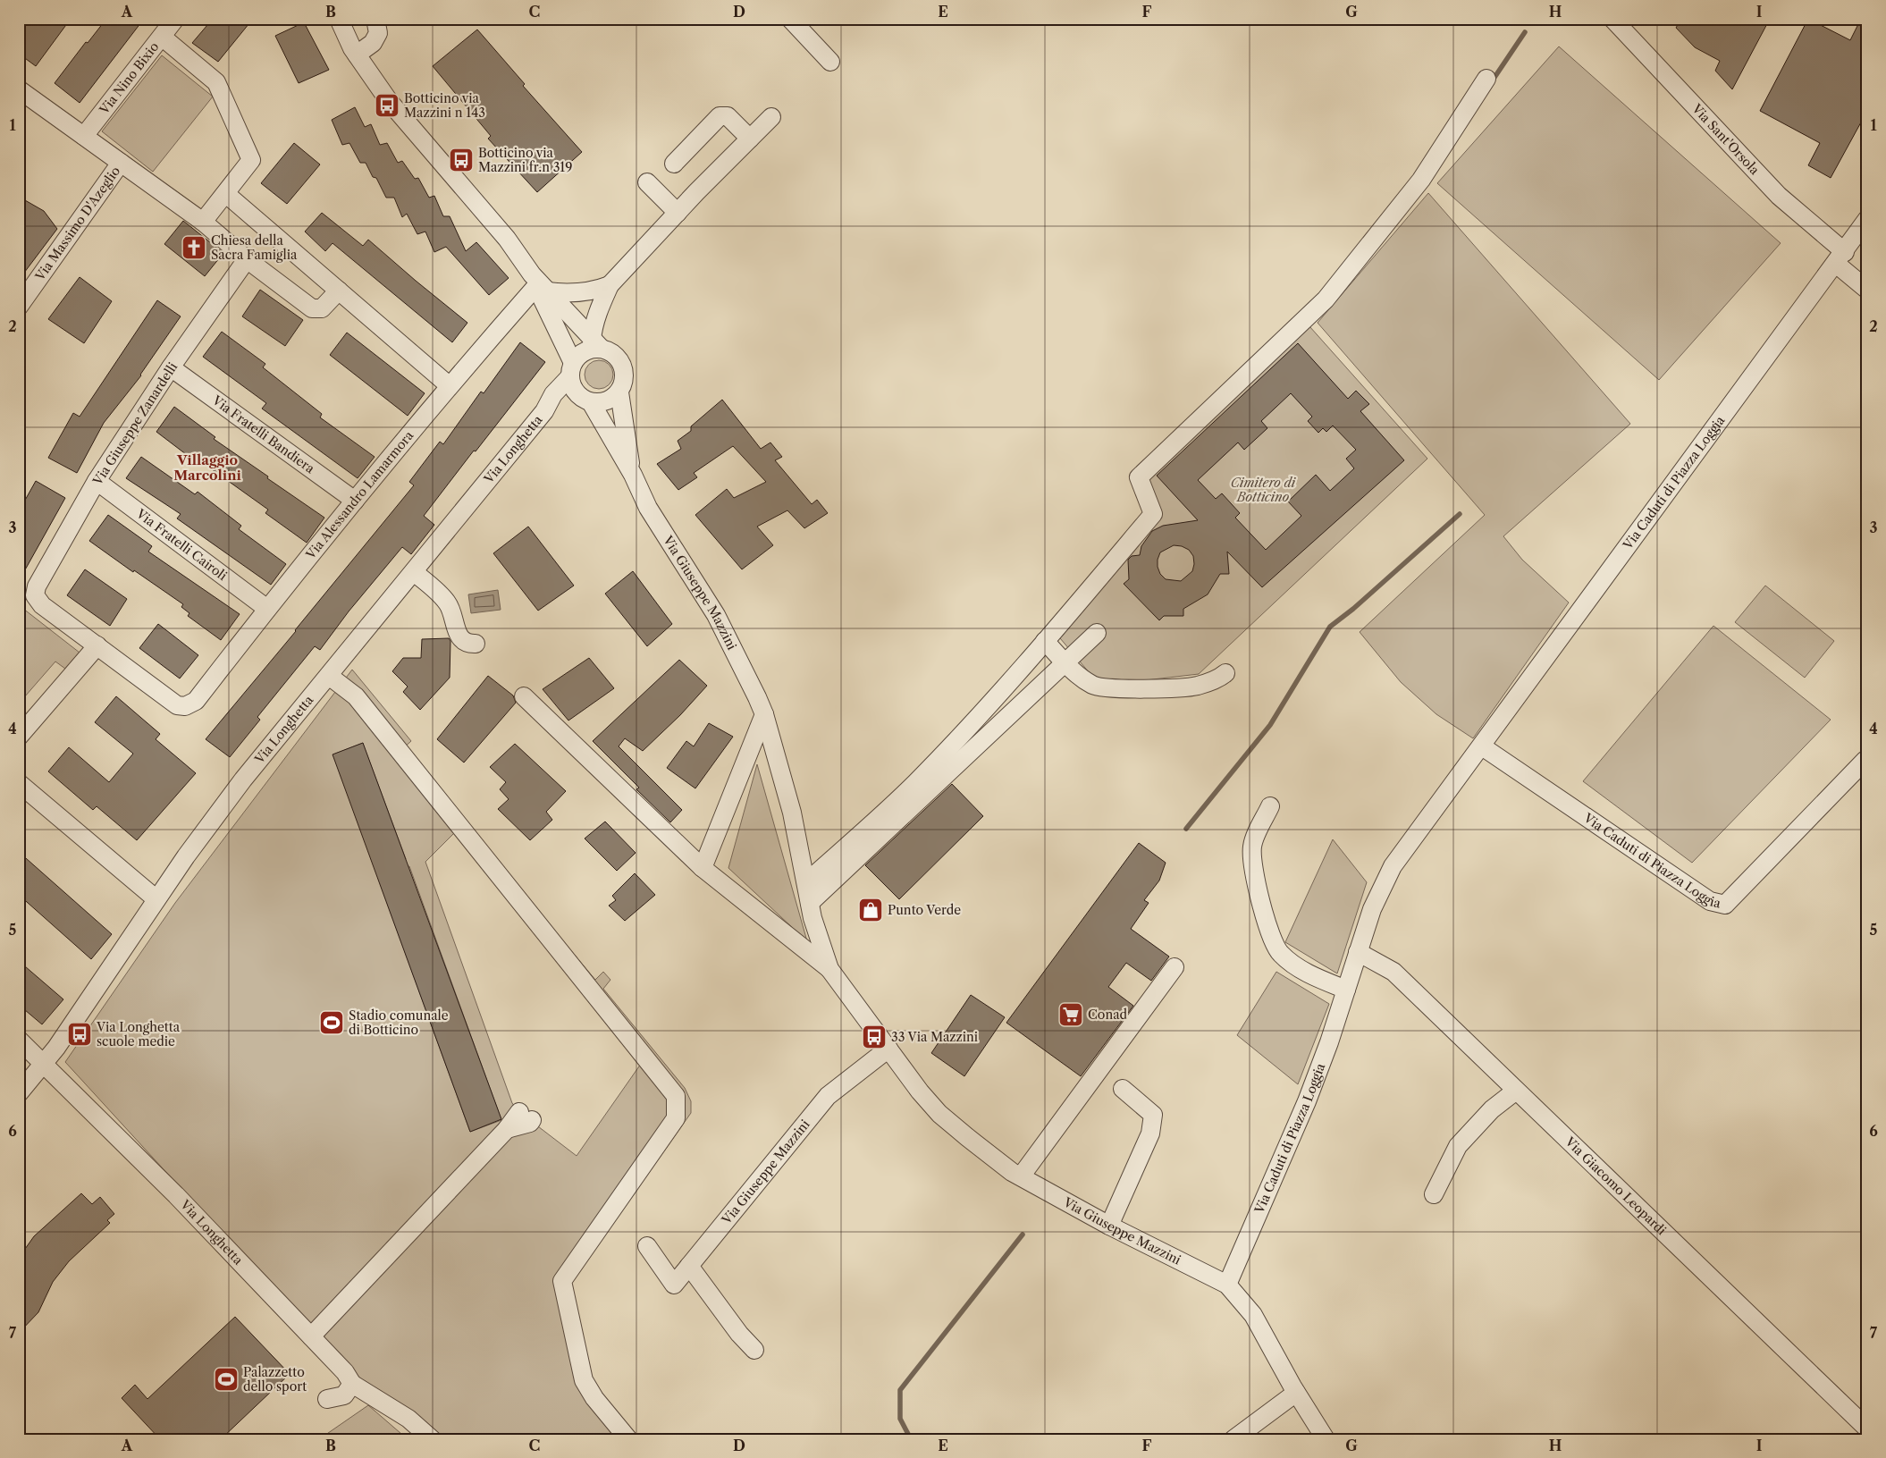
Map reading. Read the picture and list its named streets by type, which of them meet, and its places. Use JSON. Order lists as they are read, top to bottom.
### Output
{
  "streets": {
    "street": [
      "Via Nino Bixio",
      "Via Sant'Orsola",
      "Via Massimo D'Azeglio",
      "Via Giuseppe Zanardelli",
      "Via Fratelli Bandiera",
      "Via Longhetta",
      "Via Caduti di Piazza Loggia",
      "Via Alessandro Lamarmora",
      "Via Fratelli Cairoli",
      "Via Giuseppe Mazzini",
      "Via Giacomo Leopardi"
    ]
  },
  "crossings": [
    ["Via Nino Bixio", "Via Massimo D'Azeglio"],
    ["Via Sant'Orsola", "Via Caduti di Piazza Loggia"],
    ["Via Massimo D'Azeglio", "Via Giuseppe Zanardelli"],
    ["Via Giuseppe Zanardelli", "Via Fratelli Bandiera"],
    ["Via Giuseppe Zanardelli", "Via Alessandro Lamarmora"],
    ["Via Giuseppe Zanardelli", "Via Fratelli Cairoli"],
    ["Via Fratelli Bandiera", "Via Alessandro Lamarmora"],
    ["Via Longhetta", "Via Giuseppe Mazzini"],
    ["Via Caduti di Piazza Loggia", "Via Giuseppe Mazzini"],
    ["Via Caduti di Piazza Loggia", "Via Giacomo Leopardi"],
    ["Via Alessandro Lamarmora", "Via Fratelli Cairoli"],
    ["Via Alessandro Lamarmora", "Via Giuseppe Mazzini"]
  ],
  "districts": ["Villaggio Marcolini"],
  "parks": ["Cimitero di Botticino"],
  "places": {
    "bus stop": [
      "Botticino via Mazzini n 143",
      "Botticino via Mazzini fr.n 319",
      "Via Longhetta scuole medie",
      "33 Via Mazzini"
    ],
    "church": ["Chiesa della Sacra Famiglia"],
    "shop": ["Punto Verde"],
    "supermarket": ["Conad"],
    "sports": ["Stadio comunale di Botticino", "Palazzetto dello sport"]
  },
  "grid": {
    "columns": [
      "A",
      "B",
      "C",
      "D",
      "E",
      "F",
      "G",
      "H",
      "I"
    ],
    "rows": [
      "1",
      "2",
      "3",
      "4",
      "5",
      "6",
      "7"
    ]
  }
}
